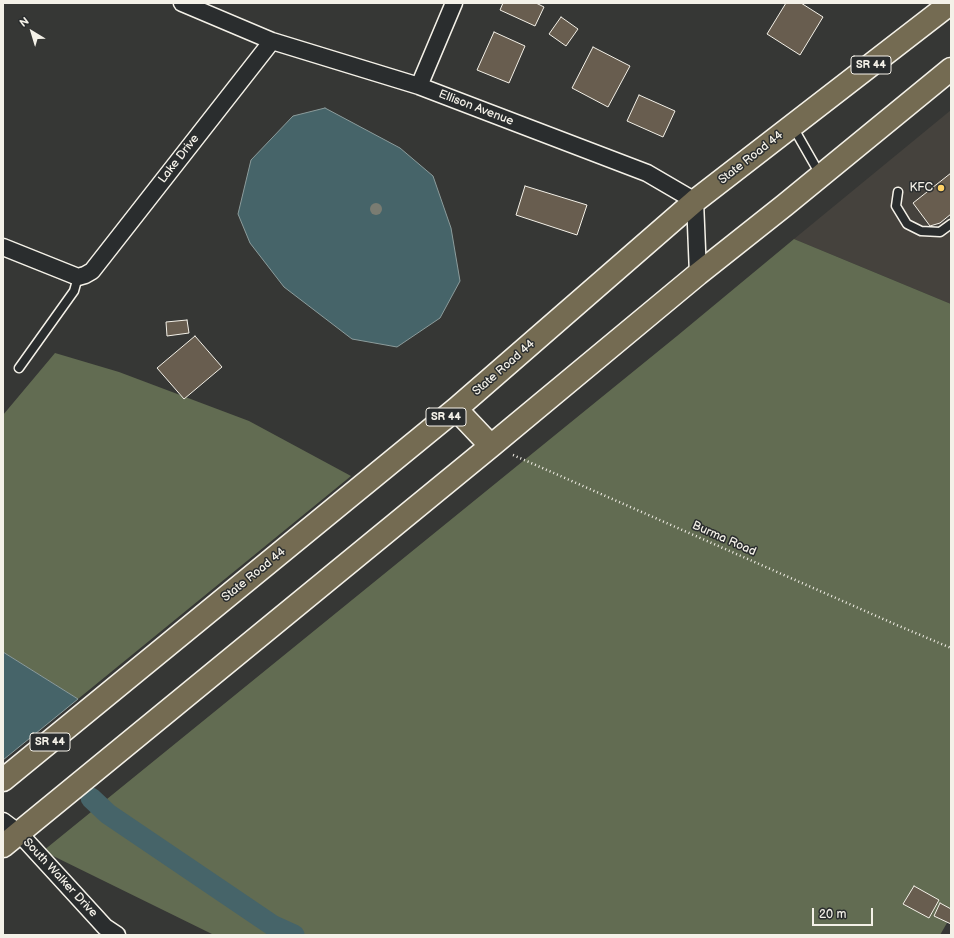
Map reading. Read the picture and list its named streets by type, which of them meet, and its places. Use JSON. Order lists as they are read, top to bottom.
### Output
{
  "streets": {
    "main road": ["SR 44", "State Road 44"],
    "street": ["Ellison Avenue", "Lake Drive", "South Walker Drive"],
    "path": ["Burma Road"]
  },
  "crossings": [
    ["Ellison Avenue", "State Road 44"],
    ["Ellison Avenue", "Lake Drive"]
  ],
  "places": ["KFC"],
  "scale_bar": "20 m",
  "north": "top left"
}
